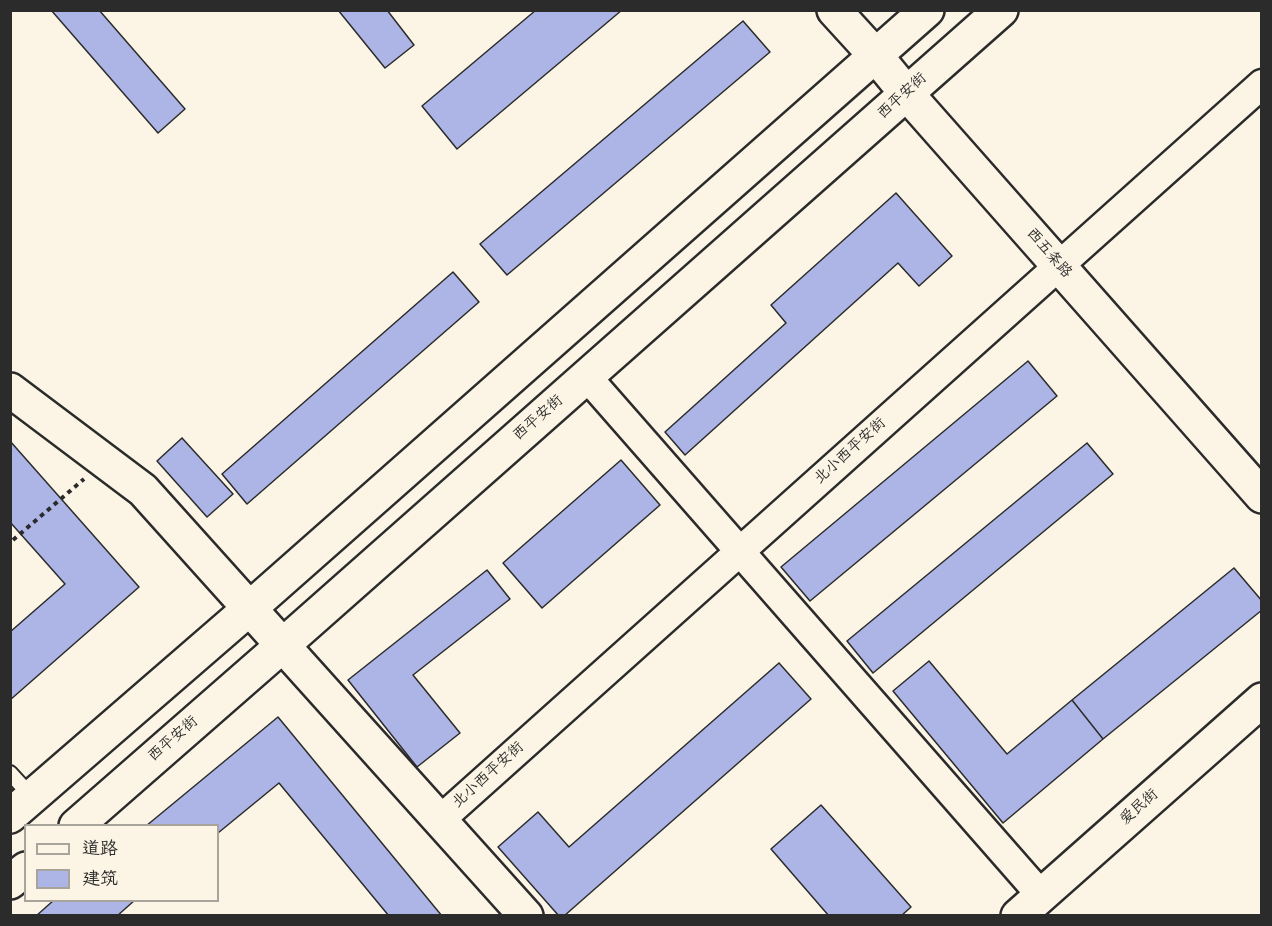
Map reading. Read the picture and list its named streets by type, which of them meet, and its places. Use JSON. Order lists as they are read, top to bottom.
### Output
{
  "streets": {
    "main road": ["西平安街", "西五条路", "爱民街"],
    "street": ["北小西平安街"]
  },
  "crossings": [
    ["西平安街", "西五条路"],
    ["西五条路", "北小西平安街"]
  ],
  "legend": ["道路", "建筑"]
}
